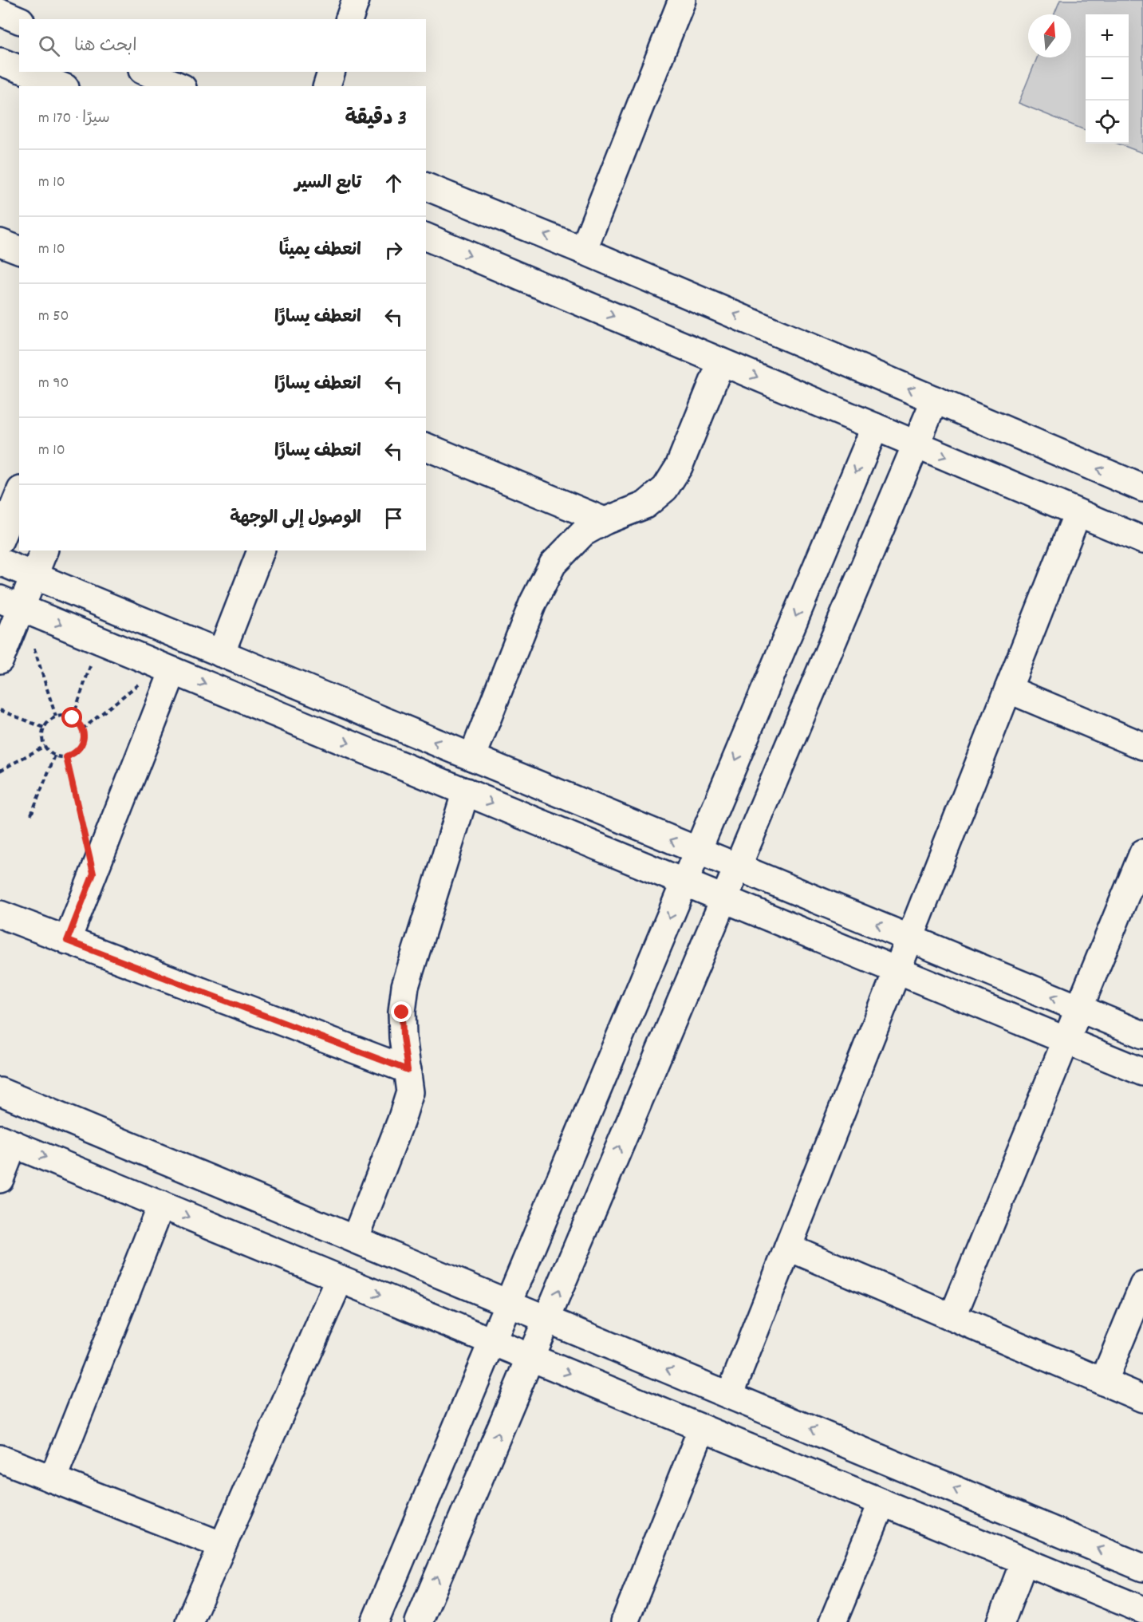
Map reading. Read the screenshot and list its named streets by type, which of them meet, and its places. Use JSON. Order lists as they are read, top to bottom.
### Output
{
  "north": "top",
  "page": {
    "map_buttons": ["+", "−"],
    "search": "ابحث هنا",
    "heading": ["3 دقيقة", "سيرًا · 170 m"],
    "list": [
      ["تابع السير", "10 m"],
      ["انعطف يمينًا", "10 m"],
      ["انعطف يسارًا", "50 m"],
      ["انعطف يسارًا", "90 m"],
      ["انعطف يسارًا", "10 m"],
      "الوصول إلى الوجهة"
    ]
  }
}
